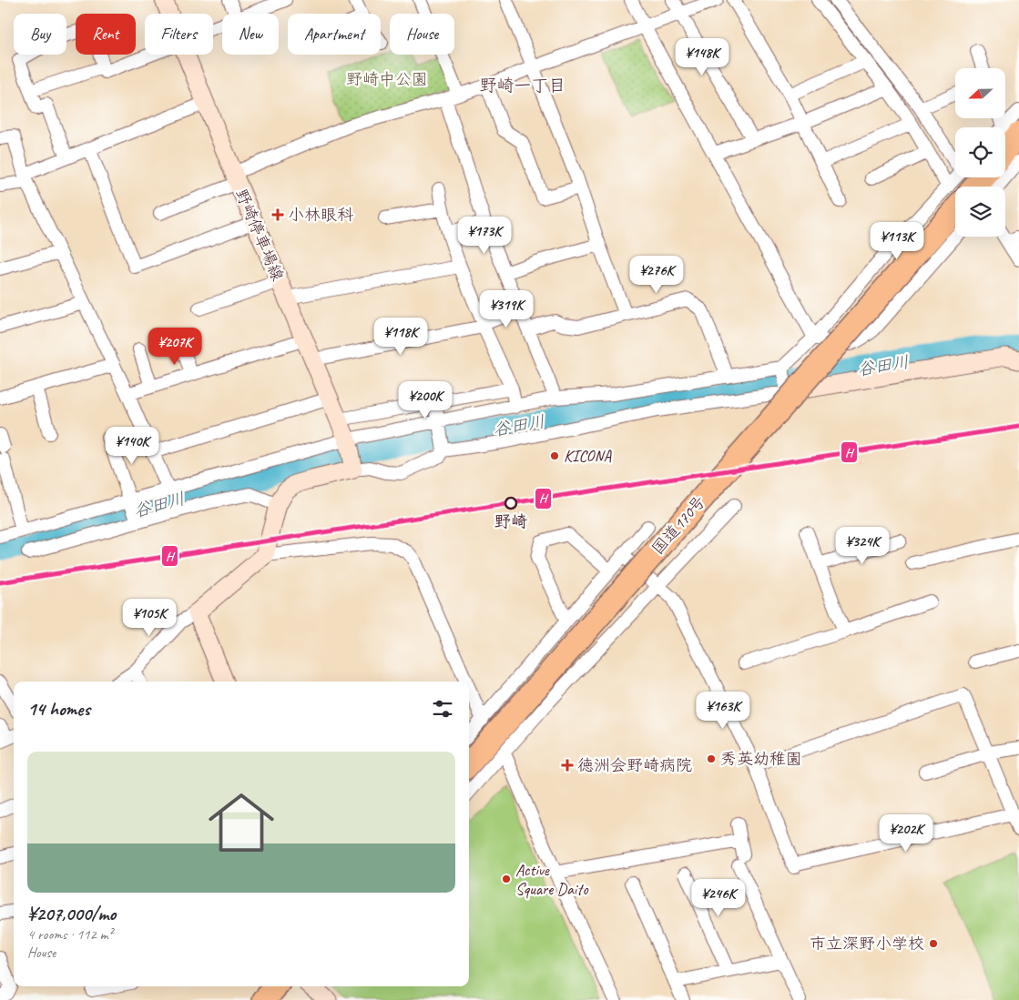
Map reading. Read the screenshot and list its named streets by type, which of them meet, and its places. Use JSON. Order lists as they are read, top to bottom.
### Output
{
  "streets": {
    "highway": ["国道170号"],
    "street": ["野崎停車場線"]
  },
  "districts": ["野崎一丁目"],
  "water": ["谷田川"],
  "parks": ["野崎中公園"],
  "places": {
    "health": ["小林眼科", "徳洲会野崎病院"],
    "other": [
      "KICONA",
      "野崎",
      "秀英幼稚園",
      "Active Square Daito",
      "市立深野小学校"
    ]
  },
  "lines": ["transit line H"],
  "north": "left",
  "page": {
    "chip": [
      "Buy",
      "Rent",
      "Filters",
      "New",
      "Apartment",
      "House"
    ],
    "price": [
      "¥148K",
      "¥173K",
      "¥113K",
      "¥276K",
      "¥319K",
      "¥118K",
      "¥207K",
      "¥200K",
      "¥140K",
      "¥324K",
      "¥105K",
      "¥163K",
      "¥202K",
      "¥246K"
    ],
    "heading": "14 homes",
    "list": [
      {
        "name": "¥207,000/mo",
        "note": "4 rooms · 112 m² · House"
      }
    ]
  }
}
